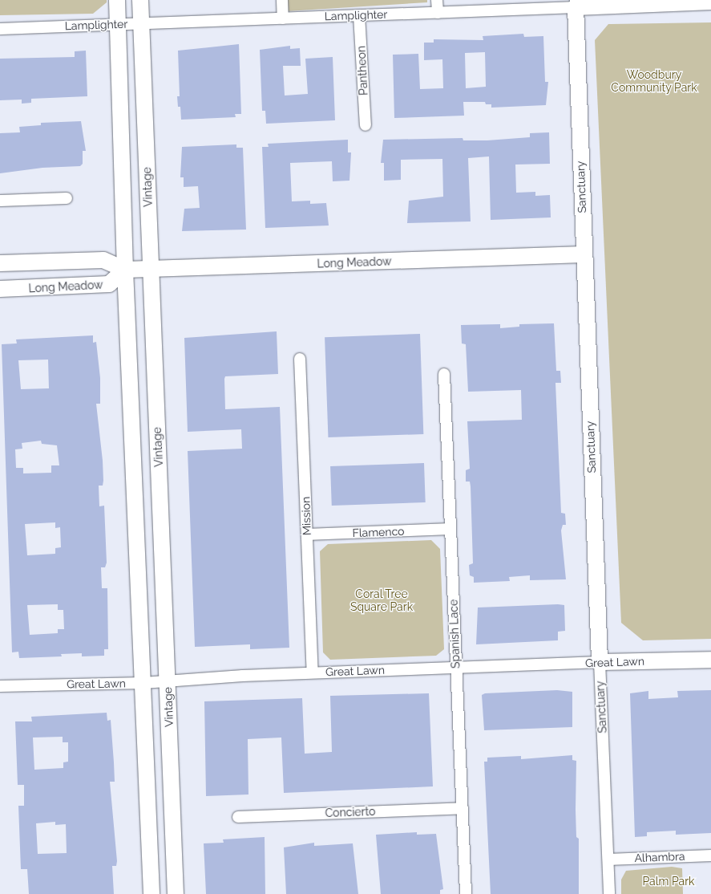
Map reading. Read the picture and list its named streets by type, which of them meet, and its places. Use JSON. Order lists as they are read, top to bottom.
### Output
{
  "streets": {
    "street": [
      "Lamplighter",
      "Pantheon",
      "Vintage",
      "Sanctuary",
      "Long Meadow",
      "Mission",
      "Flamenco",
      "Spanish Lace",
      "Great Lawn",
      "Concierto",
      "Alhambra"
    ]
  },
  "crossings": [
    ["Lamplighter", "Pantheon"],
    ["Lamplighter", "Vintage"],
    ["Lamplighter", "Sanctuary"],
    ["Vintage", "Long Meadow"],
    ["Vintage", "Great Lawn"],
    ["Sanctuary", "Long Meadow"],
    ["Sanctuary", "Great Lawn"],
    ["Sanctuary", "Alhambra"],
    ["Mission", "Flamenco"],
    ["Mission", "Great Lawn"],
    ["Flamenco", "Spanish Lace"],
    ["Spanish Lace", "Great Lawn"],
    ["Spanish Lace", "Concierto"]
  ],
  "parks": ["Woodbury Community Park", "Coral Tree Square Park", "Palm Park"]
}
